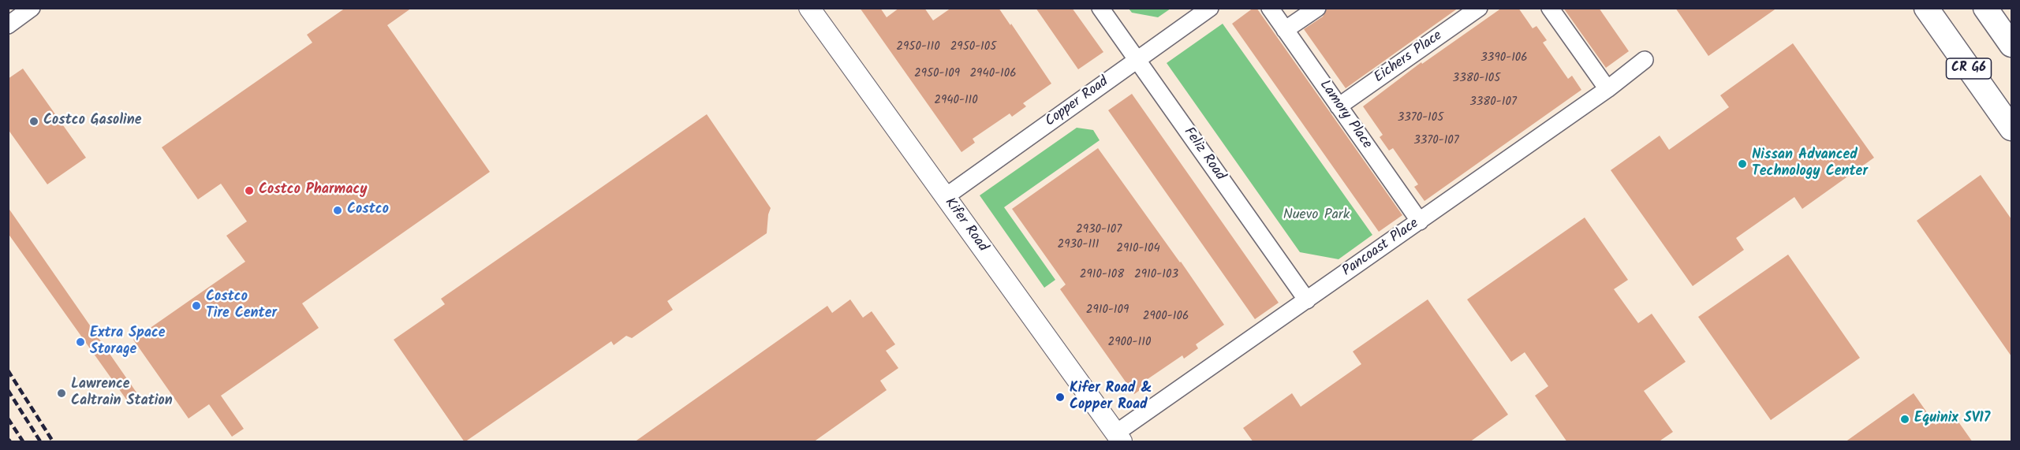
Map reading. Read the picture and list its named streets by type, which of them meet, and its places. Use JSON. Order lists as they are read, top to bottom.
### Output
{
  "streets": {
    "highway": ["CR G6"],
    "main road": ["Kifer Road"],
    "street": [
      "Eichers Place",
      "Copper Road",
      "Lamory Place",
      "Feliz Road",
      "Pancoast Place"
    ]
  },
  "crossings": [
    ["Eichers Place", "Lamory Place"],
    ["Copper Road", "Feliz Road"],
    ["Copper Road", "Kifer Road"],
    ["Lamory Place", "Pancoast Place"],
    ["Feliz Road", "Pancoast Place"],
    ["Kifer Road", "Pancoast Place"]
  ],
  "parks": ["Nuevo Park"],
  "places": [
    "Costco Gasoline",
    "Nissan Advanced Technology Center",
    "Costco Pharmacy",
    "Costco",
    "Costco Tire Center",
    "Extra Space Storage",
    "Lawrence Caltrain Station",
    "Kifer Road & Copper Road",
    "Equinix SV17"
  ],
  "house_numbers": [
    "2950-110",
    "2950-105",
    "3390-106",
    "2950-109",
    "2940-106",
    "3380-105",
    "2940-110",
    "3380-107",
    "3370-105",
    "3370-107",
    "2930-107",
    "2930-111",
    "2910-104",
    "2910-108",
    "2910-103",
    "2910-109",
    "2900-106",
    "2900-110"
  ]
}
